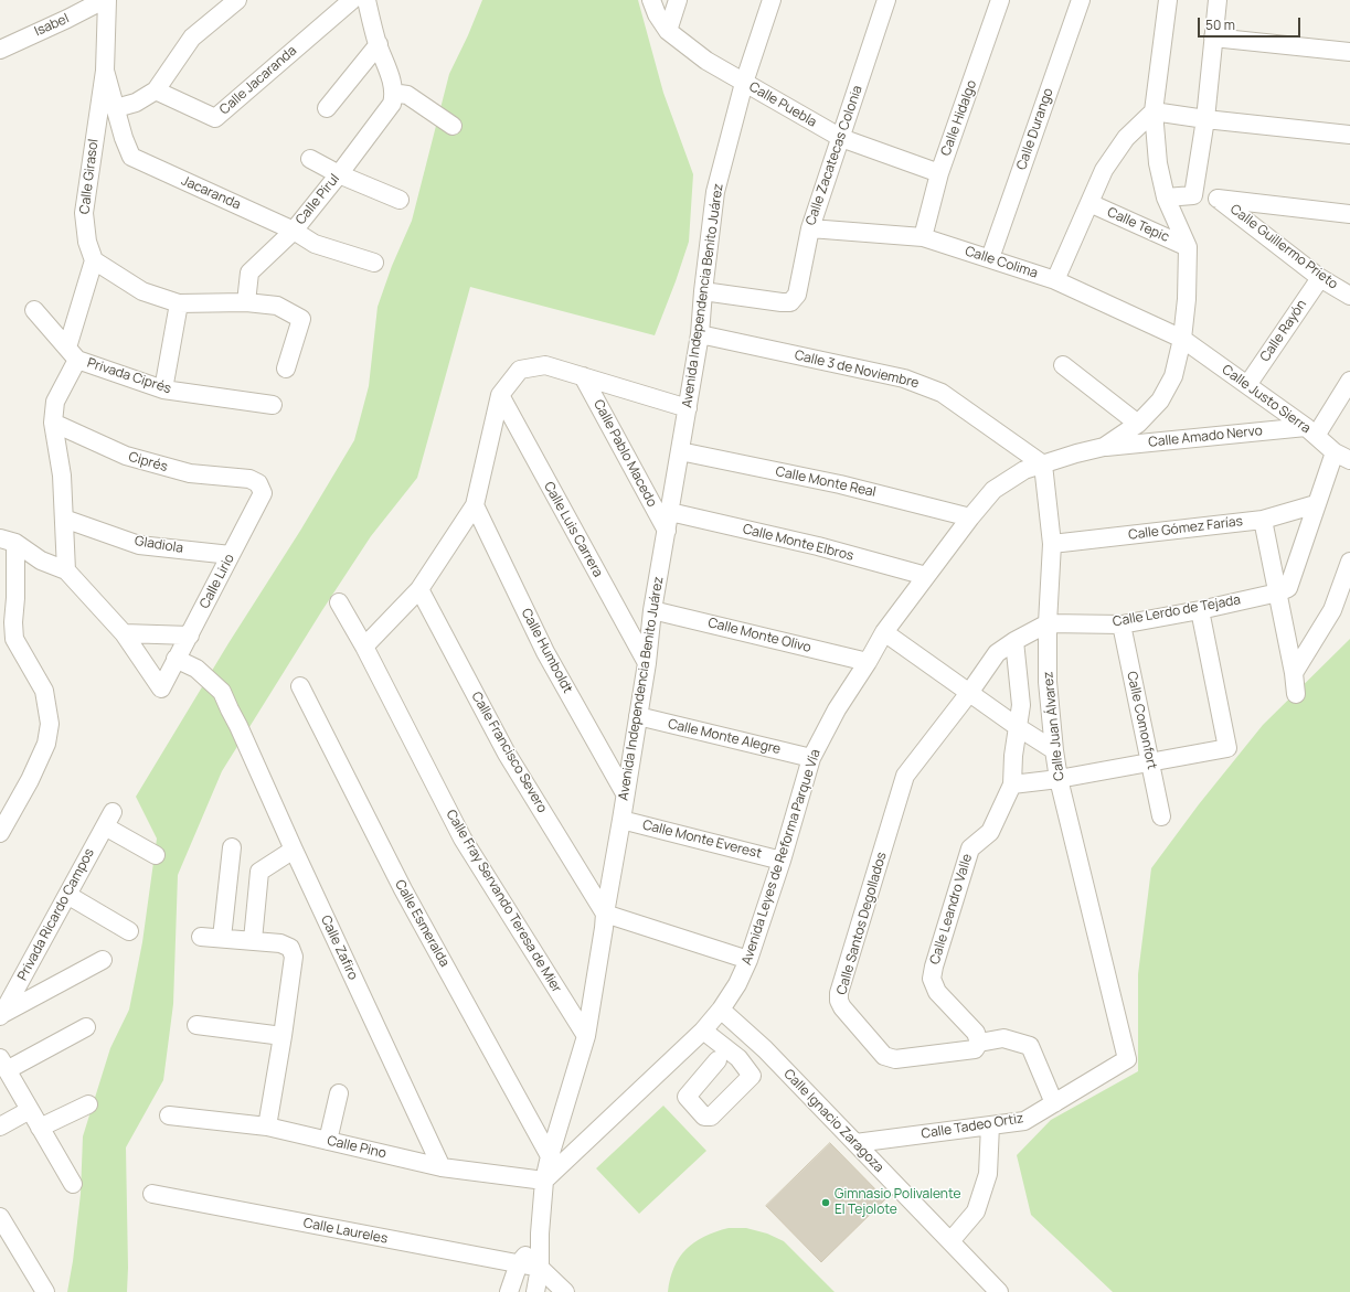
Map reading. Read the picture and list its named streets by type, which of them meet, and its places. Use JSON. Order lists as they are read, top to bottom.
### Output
{
  "streets": {
    "street": [
      "Isabel",
      "Calle Jacaranda",
      "Calle Puebla",
      "Calle Hidalgo",
      "Calle Durango",
      "Calle Zacatecas Colonia",
      "Calle Girasol",
      "Jacaranda",
      "Calle Pirul",
      "Calle Tepic",
      "Calle Guillermo Prieto",
      "Calle Colima",
      "Avenida Independencia Benito Juárez",
      "Calle Rayón",
      "Calle 3 de Noviembre",
      "Privada Ciprés",
      "Calle Justo Sierra",
      "Calle Amado Nervo",
      "Calle Pablo Macedo",
      "Ciprés",
      "Calle Monte Real",
      "Calle Gómez Farías",
      "Calle Luis Carrera",
      "Calle Monte Elbros",
      "Gladiola",
      "Calle Lirio",
      "Calle Lerdo de Tejada",
      "Calle Monte Olivo",
      "Calle Humboldt",
      "Calle Comonfort",
      "Calle Juan Álvarez",
      "Calle Monte Alegre",
      "Calle Francisco Severo",
      "Calle Monte Everest",
      "Avenida Leyes de Reforma Parque Vía",
      "Calle Fray Servando Teresa de Mier",
      "Calle Leandro Valle",
      "Privada Ricardo Campos",
      "Calle Esmeralda",
      "Calle Santos Degollados",
      "Calle Zafiro",
      "Calle Ignacio Zaragoza",
      "Calle Tadeo Ortiz",
      "Calle Pino",
      "Calle Laureles"
    ]
  },
  "crossings": [
    ["Isabel", "Calle Girasol"],
    ["Calle Puebla", "Calle Hidalgo"],
    ["Calle Puebla", "Calle Zacatecas Colonia"],
    ["Calle Puebla", "Avenida Independencia Benito Juárez"],
    ["Calle Hidalgo", "Calle Colima"],
    ["Calle Durango", "Calle Colima"],
    ["Calle Zacatecas Colonia", "Calle Colima"],
    ["Calle Zacatecas Colonia", "Avenida Independencia Benito Juárez"],
    ["Calle Girasol", "Jacaranda"],
    ["Jacaranda", "Calle Pirul"],
    ["Calle Tepic", "Avenida Leyes de Reforma Parque Vía"],
    ["Calle Guillermo Prieto", "Calle Rayón"],
    ["Calle Colima", "Calle Justo Sierra"],
    ["Calle Colima", "Avenida Leyes de Reforma Parque Vía"],
    ["Avenida Independencia Benito Juárez", "Calle 3 de Noviembre"],
    ["Avenida Independencia Benito Juárez", "Calle Pablo Macedo"],
    ["Avenida Independencia Benito Juárez", "Calle Monte Real"],
    ["Avenida Independencia Benito Juárez", "Calle Luis Carrera"],
    ["Avenida Independencia Benito Juárez", "Calle Monte Elbros"],
    ["Avenida Independencia Benito Juárez", "Calle Monte Olivo"],
    ["Avenida Independencia Benito Juárez", "Calle Humboldt"],
    ["Avenida Independencia Benito Juárez", "Calle Monte Alegre"],
    ["Avenida Independencia Benito Juárez", "Calle Francisco Severo"],
    ["Avenida Independencia Benito Juárez", "Calle Monte Everest"],
    ["Avenida Independencia Benito Juárez", "Avenida Leyes de Reforma Parque Vía"],
    ["Avenida Independencia Benito Juárez", "Calle Fray Servando Teresa de Mier"],
    ["Avenida Independencia Benito Juárez", "Calle Esmeralda"],
    ["Avenida Independencia Benito Juárez", "Calle Pino"],
    ["Avenida Independencia Benito Juárez", "Calle Laureles"],
    ["Calle Rayón", "Calle Justo Sierra"],
    ["Calle 3 de Noviembre", "Calle Juan Álvarez"],
    ["Calle 3 de Noviembre", "Avenida Leyes de Reforma Parque Vía"],
    ["Calle Justo Sierra", "Calle Amado Nervo"],
    ["Calle Justo Sierra", "Avenida Leyes de Reforma Parque Vía"],
    ["Calle Amado Nervo", "Avenida Leyes de Reforma Parque Vía"],
    ["Ciprés", "Calle Lirio"],
    ["Calle Monte Real", "Avenida Leyes de Reforma Parque Vía"],
    ["Calle Gómez Farías", "Calle Juan Álvarez"],
    ["Calle Monte Elbros", "Avenida Leyes de Reforma Parque Vía"],
    ["Gladiola", "Calle Lirio"],
    ["Calle Lirio", "Calle Zafiro"],
    ["Calle Lerdo de Tejada", "Calle Comonfort"],
    ["Calle Lerdo de Tejada", "Calle Juan Álvarez"],
    ["Calle Lerdo de Tejada", "Calle Santos Degollados"],
    ["Calle Monte Olivo", "Avenida Leyes de Reforma Parque Vía"],
    ["Calle Juan Álvarez", "Avenida Leyes de Reforma Parque Vía"],
    ["Calle Juan Álvarez", "Calle Santos Degollados"],
    ["Calle Juan Álvarez", "Calle Tadeo Ortiz"],
    ["Calle Monte Alegre", "Avenida Leyes de Reforma Parque Vía"],
    ["Calle Monte Everest", "Avenida Leyes de Reforma Parque Vía"],
    ["Avenida Leyes de Reforma Parque Vía", "Calle Ignacio Zaragoza"],
    ["Avenida Leyes de Reforma Parque Vía", "Calle Pino"],
    ["Calle Leandro Valle", "Calle Santos Degollados"],
    ["Calle Santos Degollados", "Calle Tadeo Ortiz"],
    ["Calle Zafiro", "Calle Pino"],
    ["Calle Ignacio Zaragoza", "Calle Tadeo Ortiz"]
  ],
  "places": ["Gimnasio Polivalente El Tejolote"],
  "scale_bar": "50 m"
}
